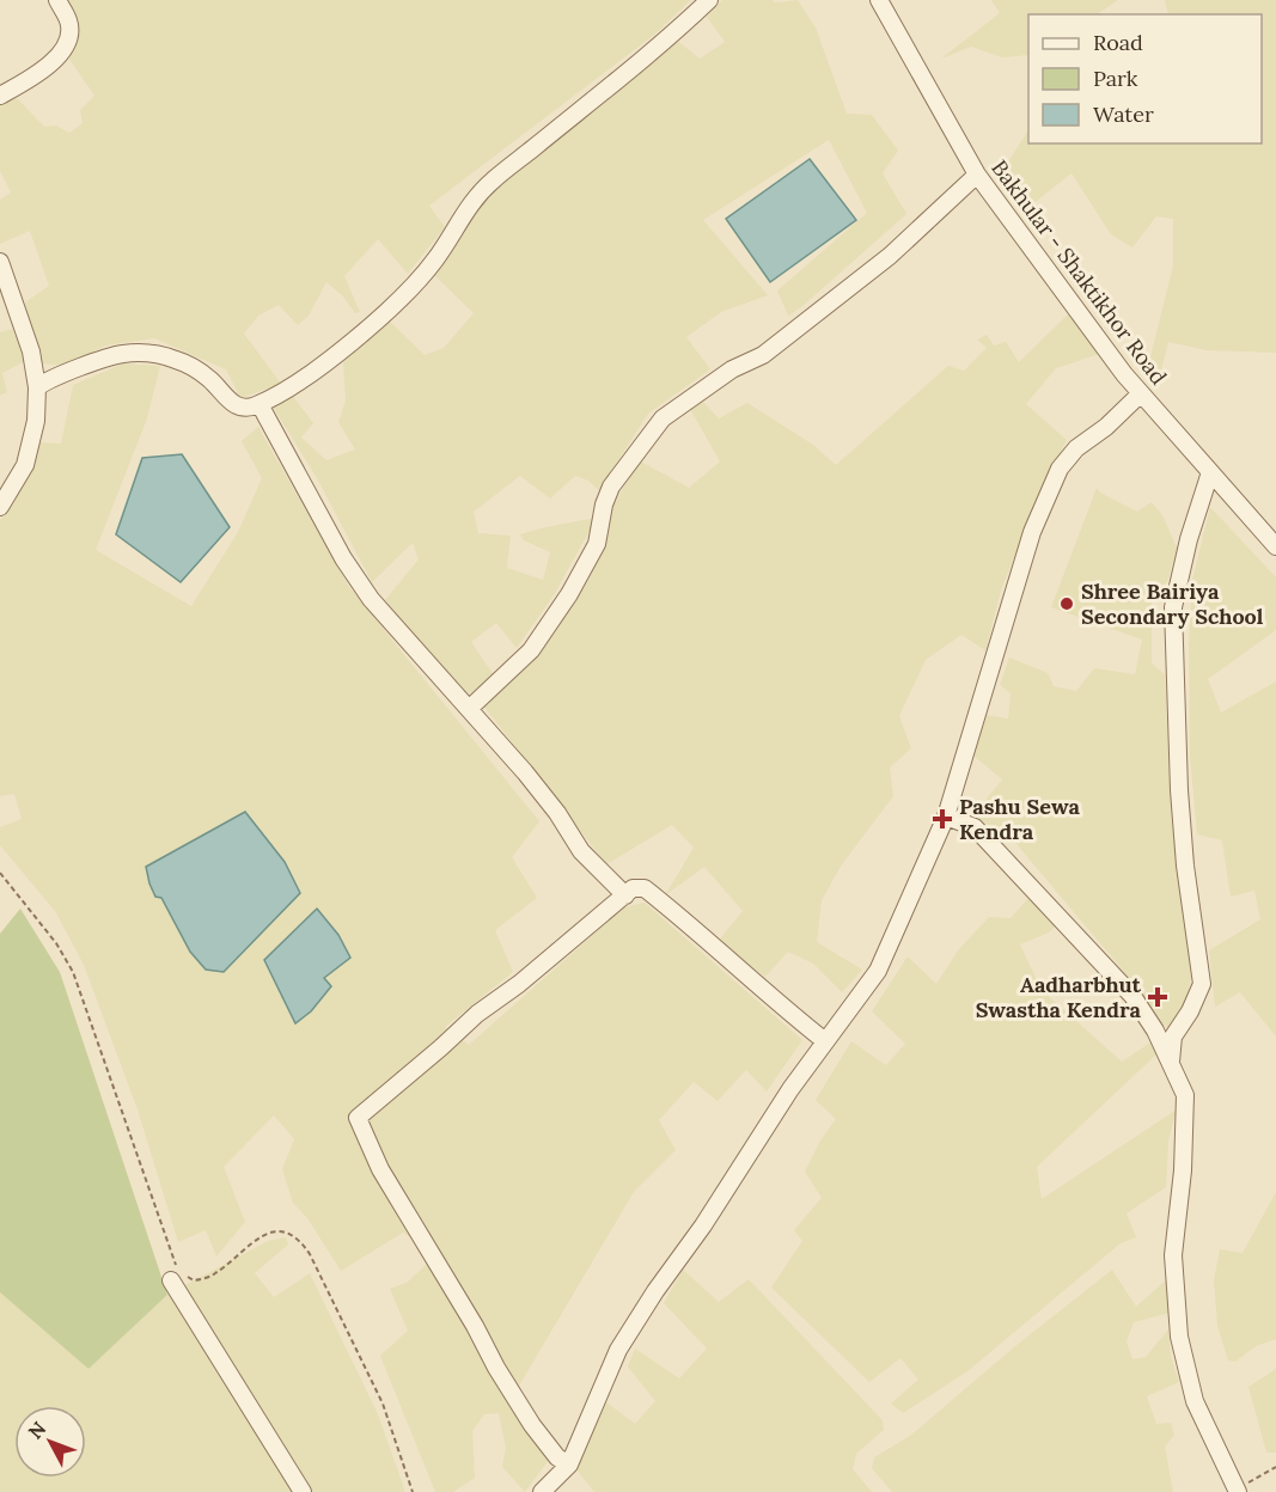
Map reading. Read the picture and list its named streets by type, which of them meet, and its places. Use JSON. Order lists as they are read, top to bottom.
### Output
{
  "streets": {
    "street": ["Bakhular - Shaktikhor Road"]
  },
  "places": {
    "other": ["Shree Bairiya Secondary School"],
    "health": ["Pashu Sewa Kendra", "Aadharbhut Swastha Kendra"]
  },
  "legend": ["Road", "Park", "Water"],
  "north": "top left"
}
